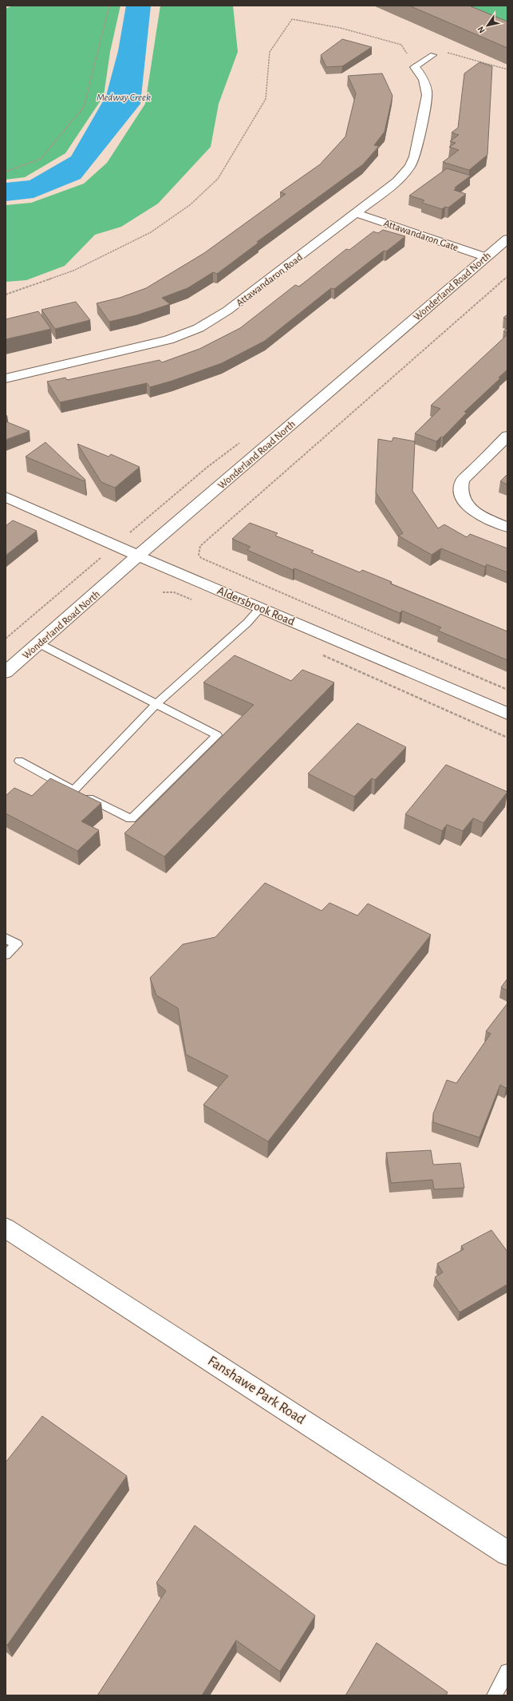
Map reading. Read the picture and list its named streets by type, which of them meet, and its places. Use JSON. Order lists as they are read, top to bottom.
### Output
{
  "streets": {
    "street": [
      "Attawandaron Gate",
      "Attawandaron Road",
      "Wonderland Road North",
      "Aldersbrook Road",
      "Fanshawe Park Road"
    ]
  },
  "crossings": [
    ["Attawandaron Gate", "Attawandaron Road"],
    ["Attawandaron Gate", "Wonderland Road North"],
    ["Wonderland Road North", "Aldersbrook Road"]
  ],
  "water": ["Medway Creek"],
  "north": "bottom left"
}
